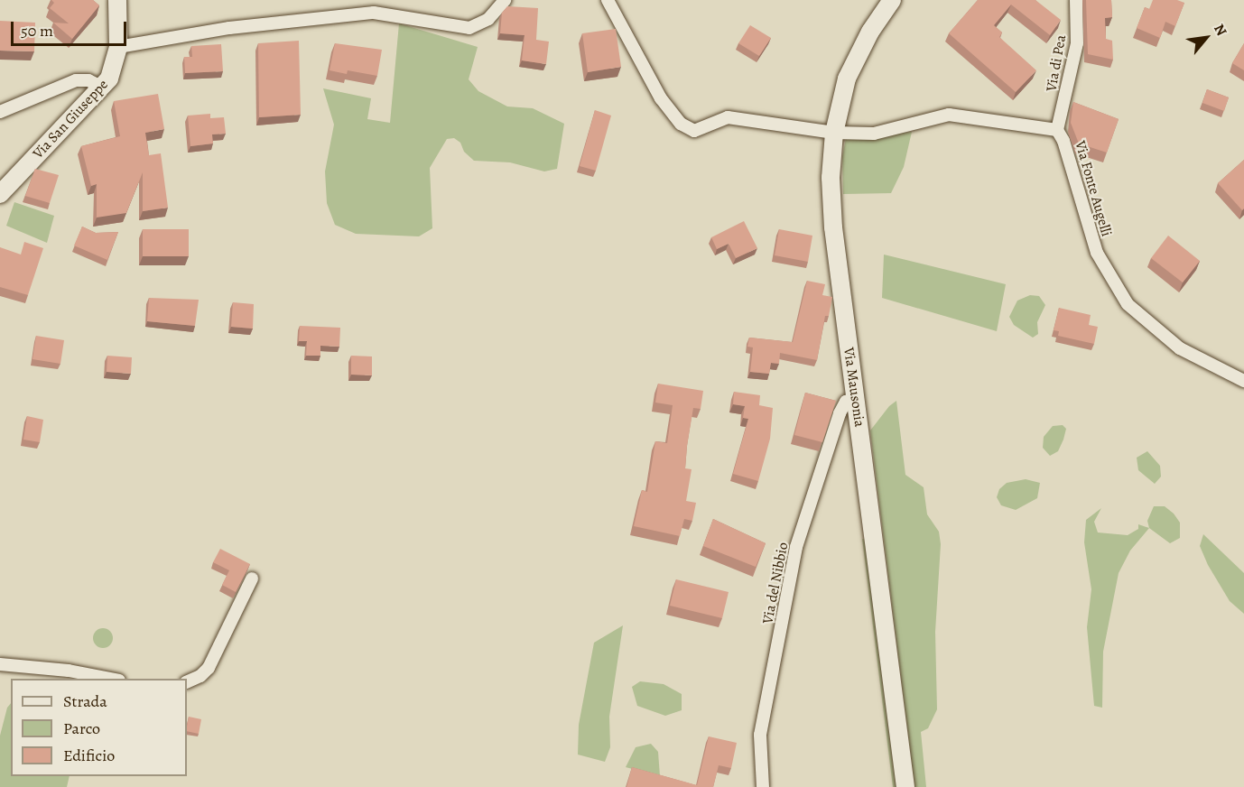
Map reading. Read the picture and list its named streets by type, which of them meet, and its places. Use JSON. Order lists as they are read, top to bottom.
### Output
{
  "streets": {
    "main road": ["Via San Giuseppe", "Via Mausonia"],
    "street": ["Via di Pea", "Via Fonte Augelli", "Via del Nibbio"]
  },
  "crossings": [
    ["Via di Pea", "Via Fonte Augelli"],
    ["Via Fonte Augelli", "Via Mausonia"],
    ["Via Mausonia", "Via del Nibbio"]
  ],
  "legend": ["Strada", "Parco", "Edificio"],
  "scale_bar": "50 m",
  "north": "top right"
}
